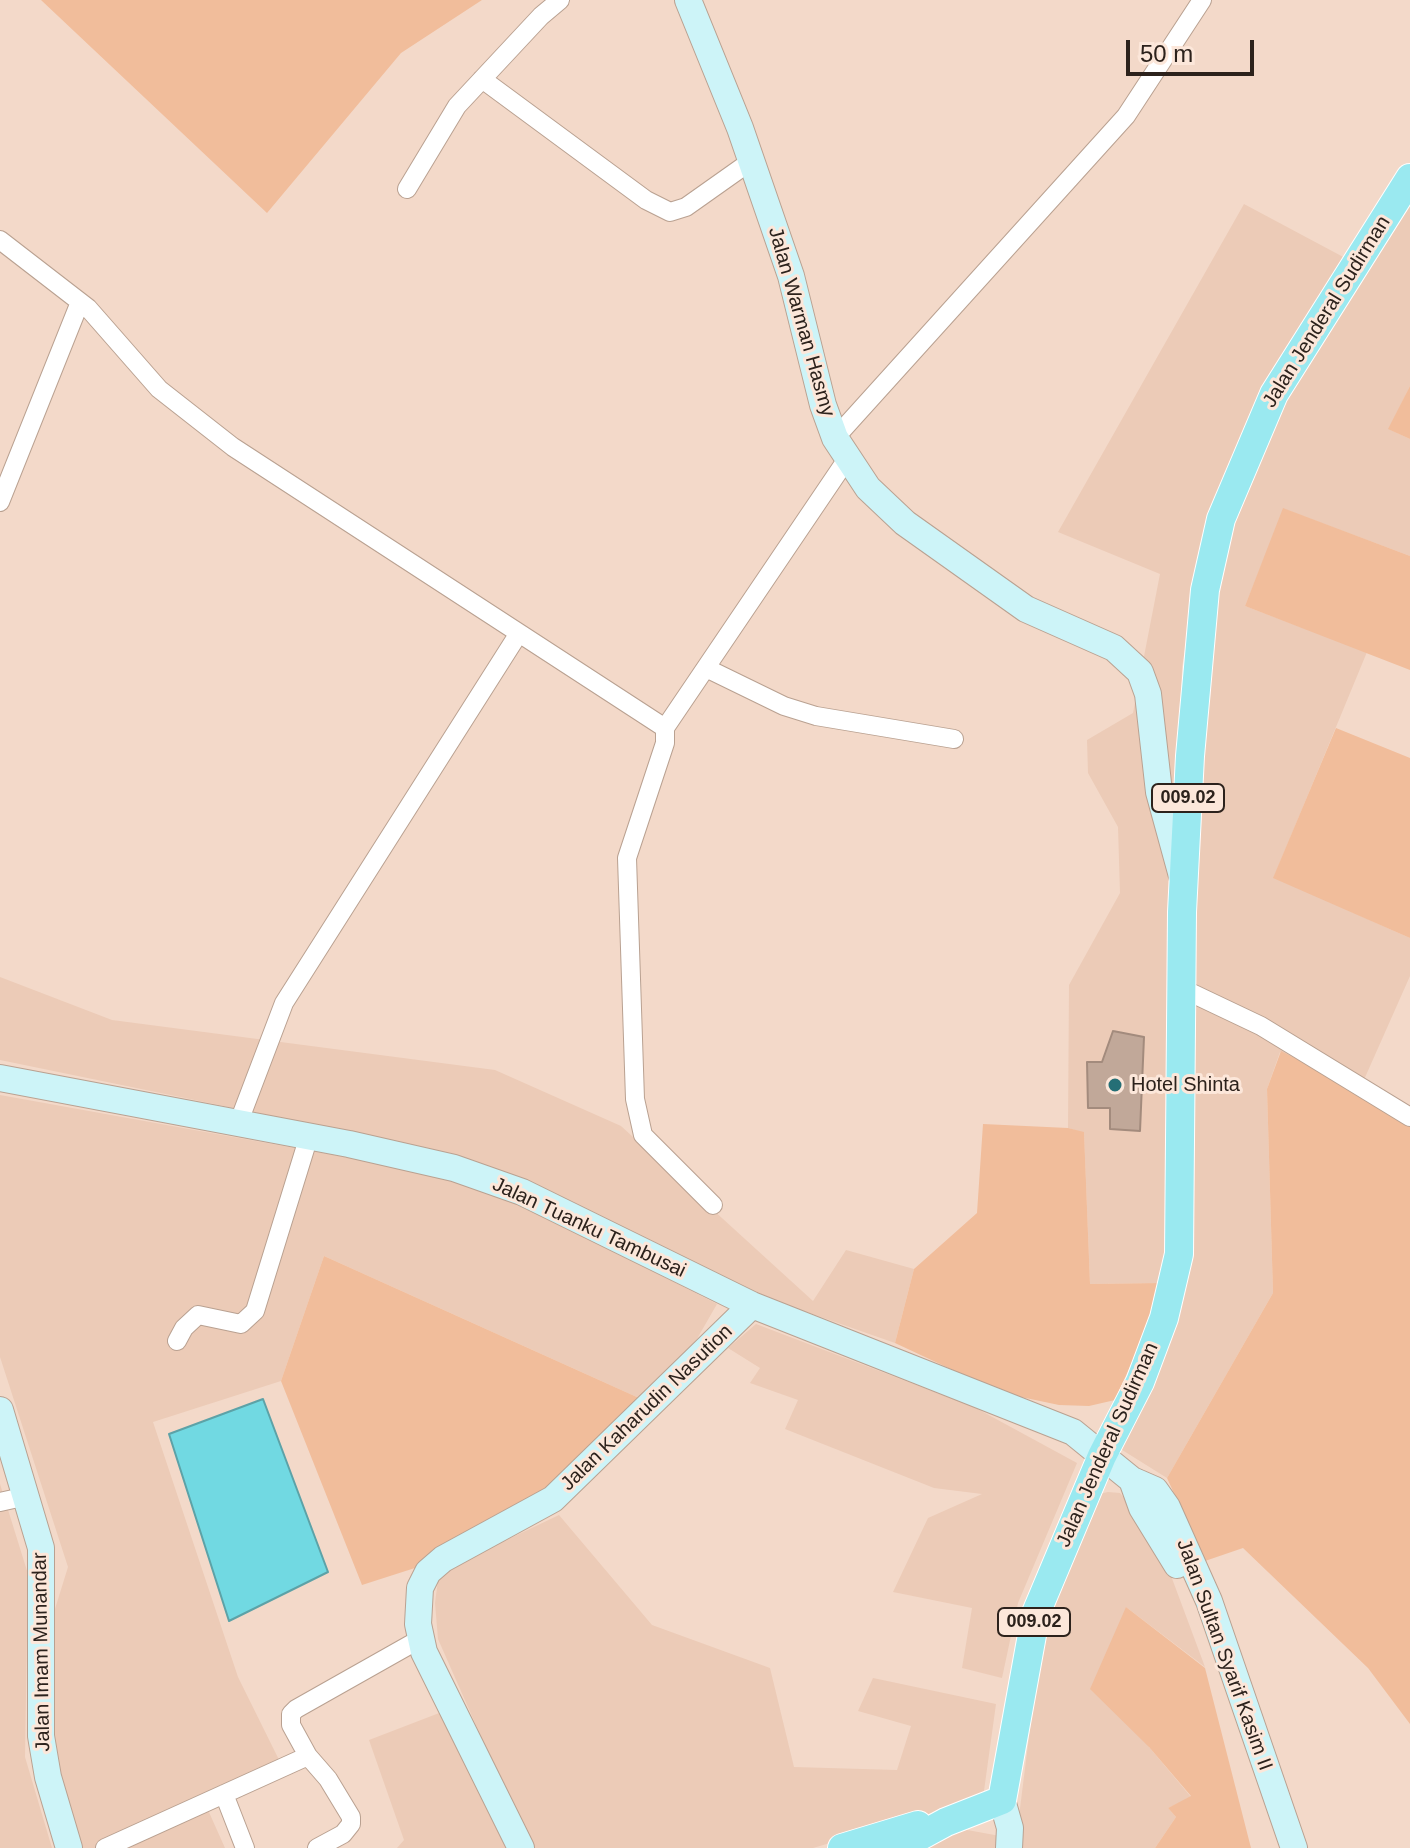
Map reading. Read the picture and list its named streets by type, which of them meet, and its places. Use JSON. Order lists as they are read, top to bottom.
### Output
{
  "streets": {
    "main road": ["Jalan Jenderal Sudirman", "009.02"],
    "street": [
      "Jalan Warman Hasmy",
      "Jalan Tuanku Tambusai",
      "Jalan Kaharudin Nasution",
      "Jalan Imam Munandar",
      "Jalan Sultan Syarif Kasim II"
    ]
  },
  "crossings": [
    ["Jalan Jenderal Sudirman", "Jalan Warman Hasmy"],
    ["Jalan Jenderal Sudirman", "Jalan Tuanku Tambusai"],
    ["Jalan Jenderal Sudirman", "Jalan Sultan Syarif Kasim II"],
    ["Jalan Tuanku Tambusai", "Jalan Kaharudin Nasution"],
    ["Jalan Tuanku Tambusai", "Jalan Sultan Syarif Kasim II"]
  ],
  "places": ["Hotel Shinta"],
  "scale_bar": "50 m"
}
